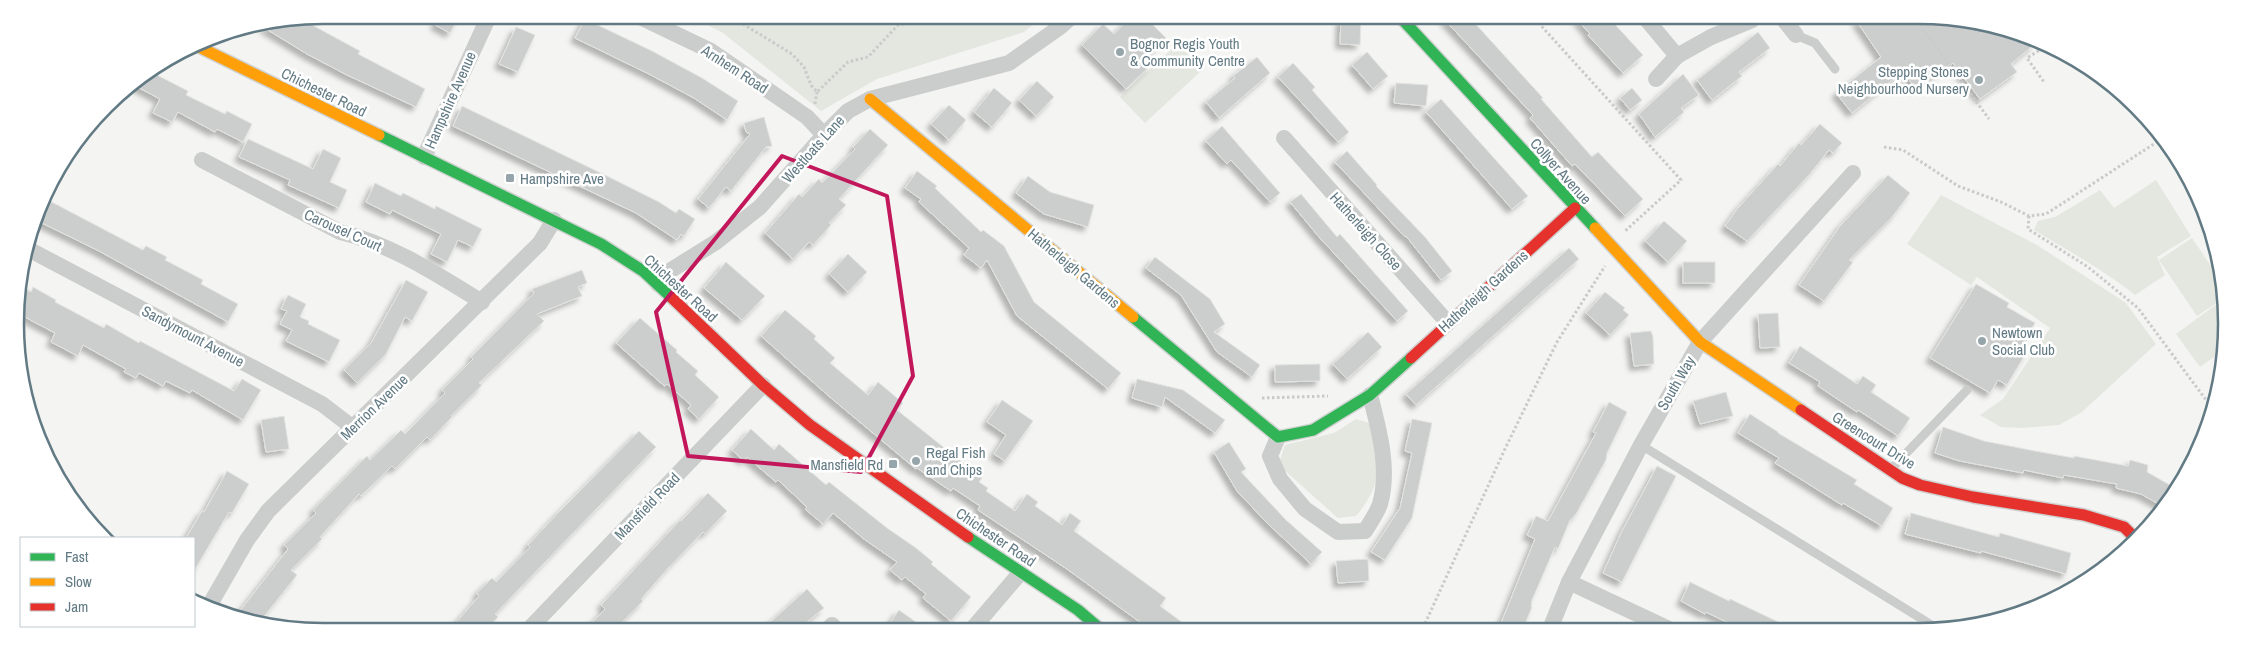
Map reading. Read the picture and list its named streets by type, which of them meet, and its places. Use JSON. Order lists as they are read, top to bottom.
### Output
{
  "streets": {
    "street": [
      "Arnhem Road",
      "Chichester Road",
      "Hampshire Avenue",
      "Westloats Lane",
      "Collyer Avenue",
      "Carousel Court",
      "Hatherleigh Close",
      "Hatherleigh Gardens",
      "Sandymount Avenue",
      "South Way",
      "Merrion Avenue",
      "Greencourt Drive",
      "Mansfield Road"
    ]
  },
  "crossings": [
    ["Arnhem Road", "Westloats Lane"],
    ["Chichester Road", "Hampshire Avenue"],
    ["Chichester Road", "Westloats Lane"],
    ["Chichester Road", "Merrion Avenue"],
    ["Chichester Road", "Mansfield Road"],
    ["Westloats Lane", "Hatherleigh Gardens"],
    ["Collyer Avenue", "Hatherleigh Gardens"],
    ["Collyer Avenue", "South Way"],
    ["Collyer Avenue", "Greencourt Drive"],
    ["Carousel Court", "Merrion Avenue"],
    ["Hatherleigh Close", "Hatherleigh Gardens"],
    ["Sandymount Avenue", "Merrion Avenue"],
    ["South Way", "Greencourt Drive"]
  ],
  "places": {
    "other": [
      "Bognor Regis Youth & Community Centre",
      "Stepping Stones Neighbourhood Nursery",
      "Newtown Social Club",
      "Regal Fish and Chips"
    ],
    "transit": ["Hampshire Ave", "Mansfield Rd"]
  },
  "legend": ["Fast", "Slow", "Jam"]
}
